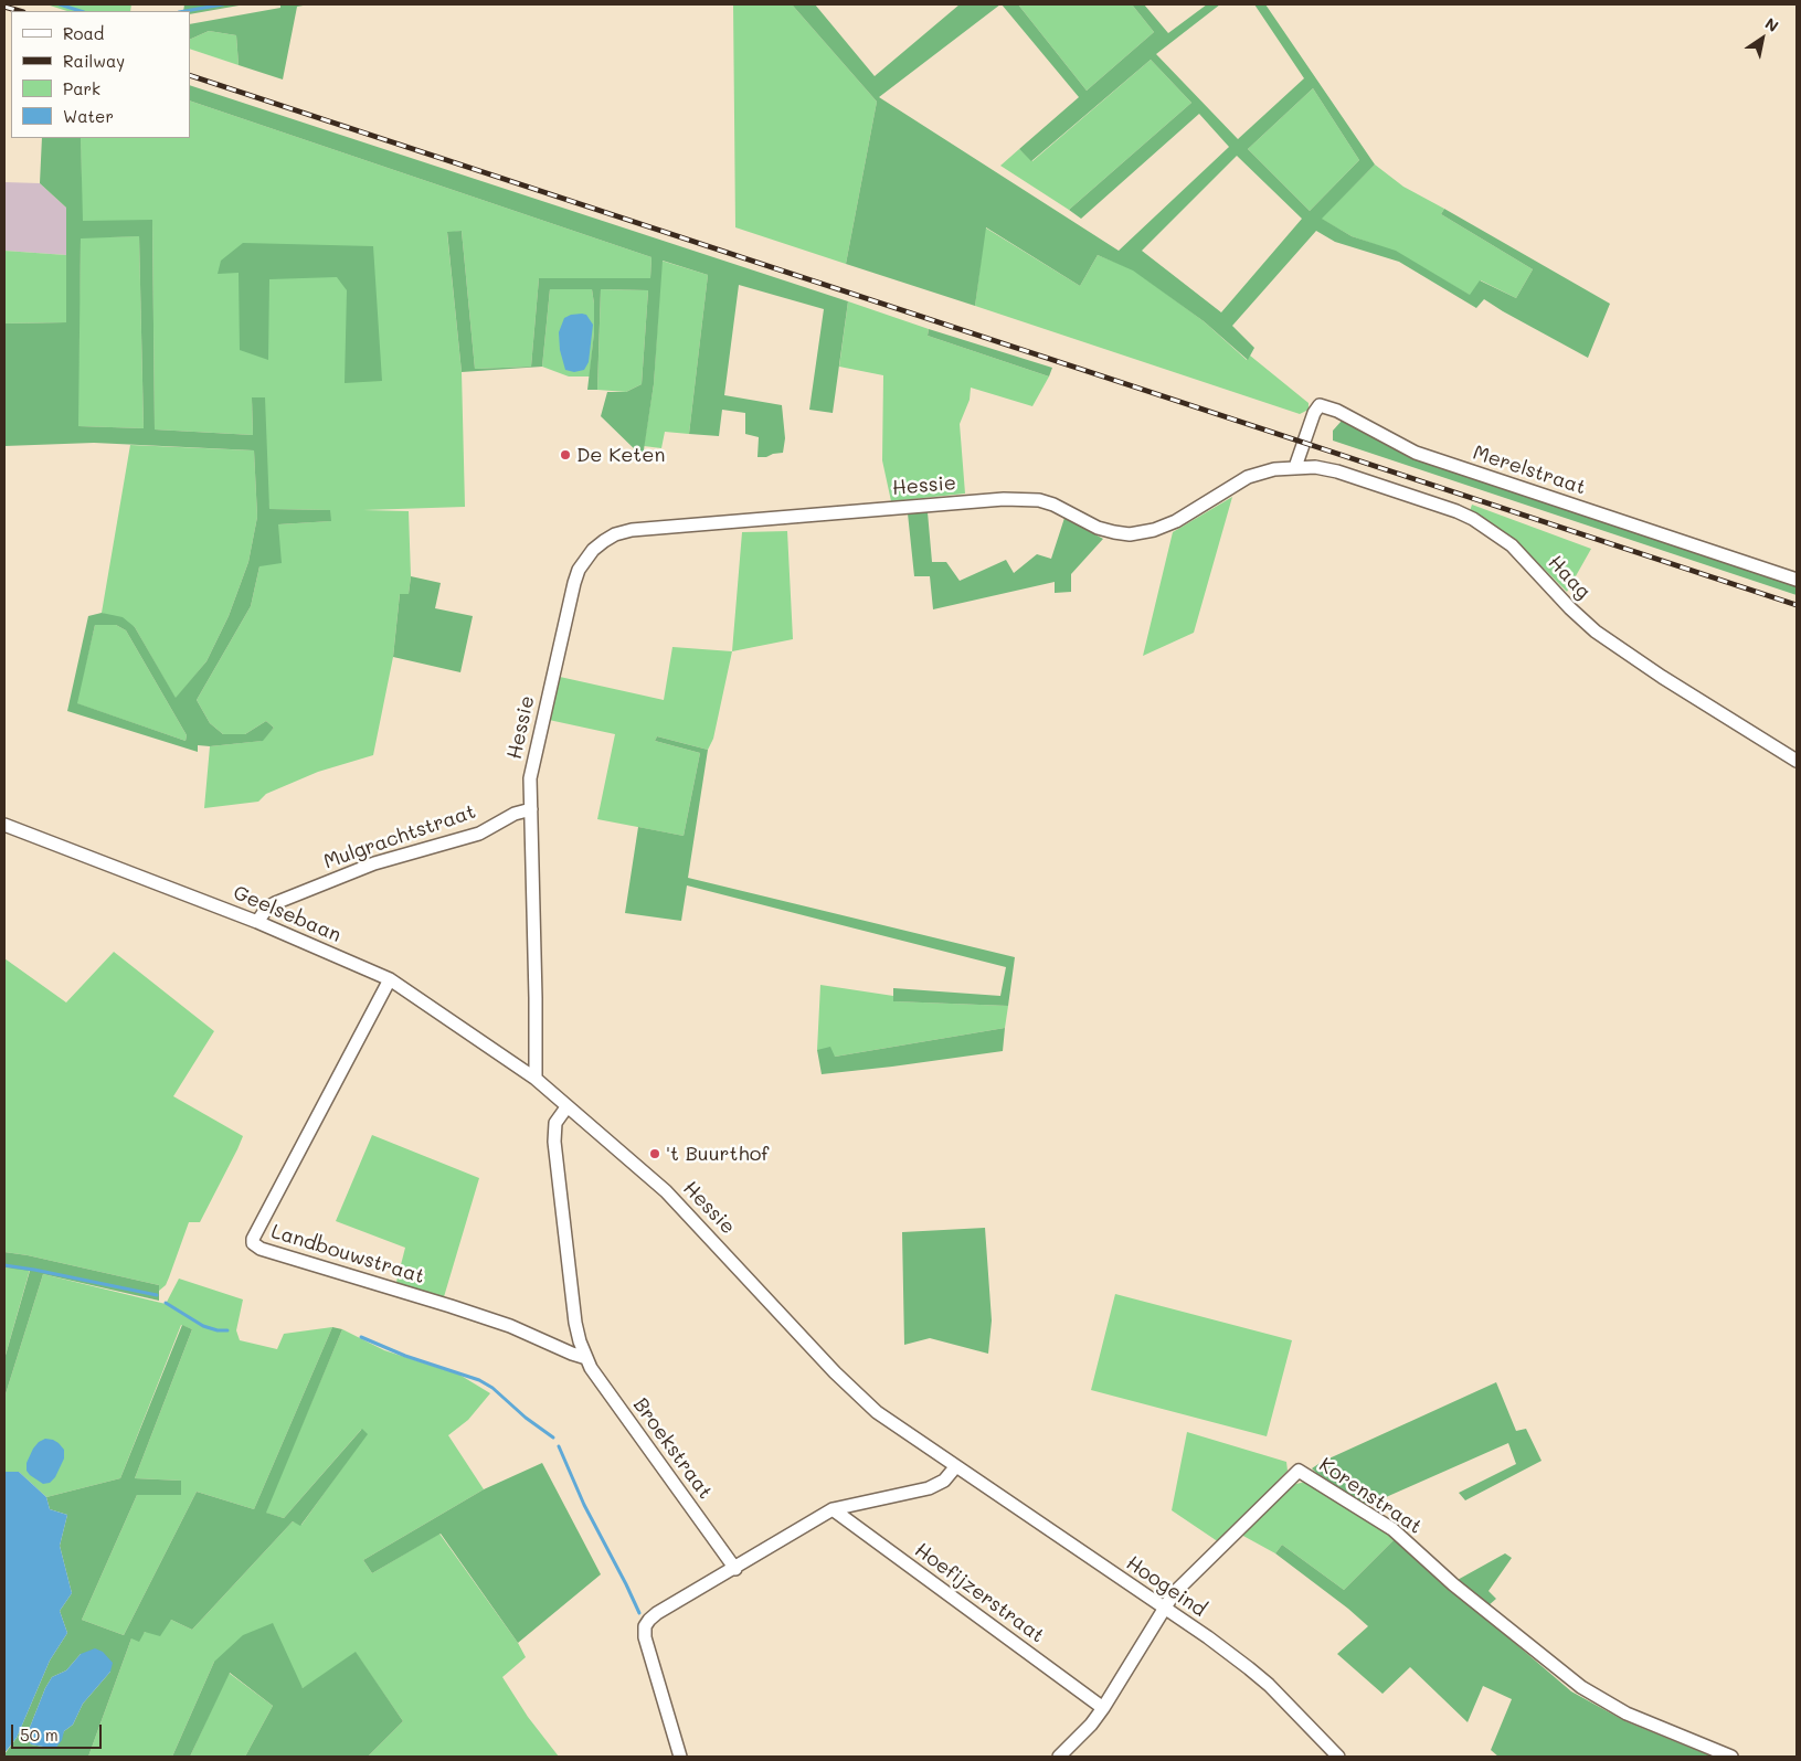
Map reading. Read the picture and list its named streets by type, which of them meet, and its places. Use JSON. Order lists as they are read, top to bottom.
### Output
{
  "streets": {
    "street": [
      "Merelstraat",
      "Hessie",
      "Haag",
      "Mulgrachtstraat",
      "Geelsebaan",
      "Landbouwstraat",
      "Broekstraat",
      "Korenstraat",
      "Hoogeind",
      "Hoefijzerstraat"
    ]
  },
  "crossings": [
    ["Merelstraat", "Hessie"],
    ["Merelstraat", "Haag"],
    ["Hessie", "Haag"],
    ["Hessie", "Mulgrachtstraat"],
    ["Hessie", "Geelsebaan"],
    ["Hessie", "Broekstraat"],
    ["Hessie", "Hoogeind"],
    ["Mulgrachtstraat", "Geelsebaan"],
    ["Geelsebaan", "Landbouwstraat"],
    ["Landbouwstraat", "Broekstraat"],
    ["Korenstraat", "Hoogeind"],
    ["Korenstraat", "Hoefijzerstraat"]
  ],
  "places": ["De Keten", "'t Buurthof"],
  "legend": [
    "Road",
    "Railway",
    "Park",
    "Water"
  ],
  "scale_bar": "50 m",
  "north": "top right"
}
